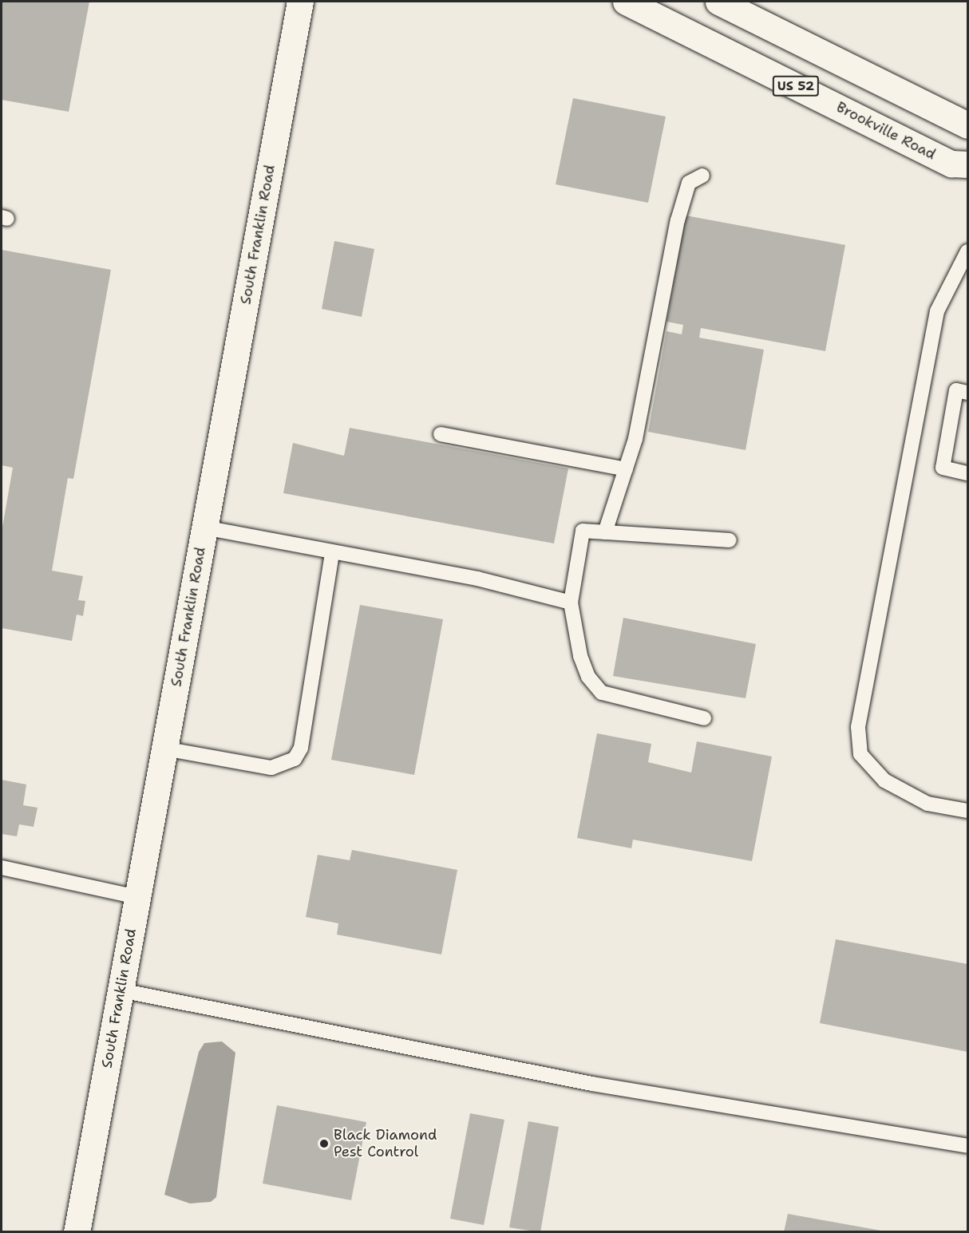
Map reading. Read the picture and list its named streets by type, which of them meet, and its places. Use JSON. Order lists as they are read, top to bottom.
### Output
{
  "streets": {
    "main road": ["US 52", "Brookville Road", "South Franklin Road"]
  },
  "places": ["Black Diamond Pest Control"]
}
